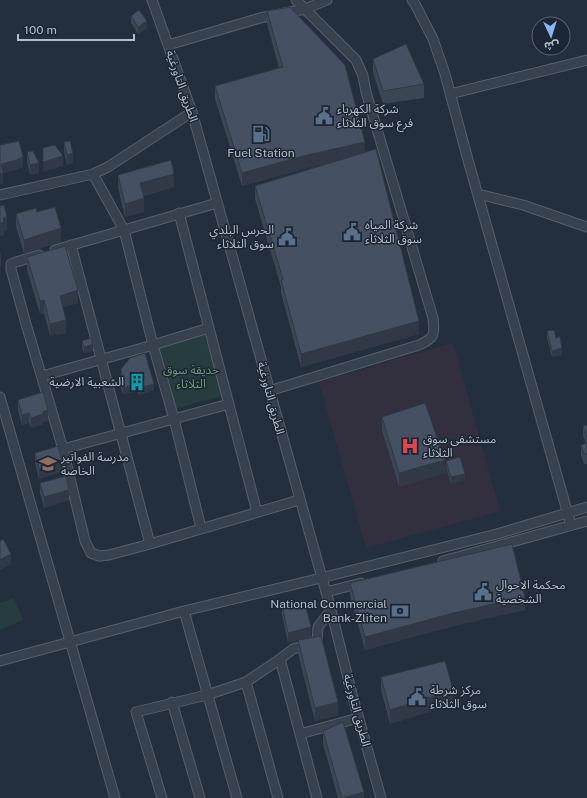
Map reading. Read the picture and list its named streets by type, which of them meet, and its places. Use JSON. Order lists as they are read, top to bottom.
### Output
{
  "streets": {
    "street": ["الطريق التاورغية"]
  },
  "parks": ["حديقة سوق الثلاثاء"],
  "places": {
    "public building": [
      "شركة الكهرباء فرع سوق الثلاثاء",
      "شركة المياه سوق الثلاثاء",
      "الحرس البلدي سوق الثلاثاء",
      "محكمة الاحوال الشخصية",
      "مركز شرطة سوق الثلاثاء"
    ],
    "fuel station": ["Fuel Station"],
    "building": ["الشعبية الارضية"],
    "hospital": ["مستشفى سوق الثلاثاء"],
    "school or university": ["مدرسة الفواتير الخاصة"],
    "bank": ["National Commercial Bank-Zliten"]
  },
  "scale_bar": "100 m",
  "north": "bottom"
}
